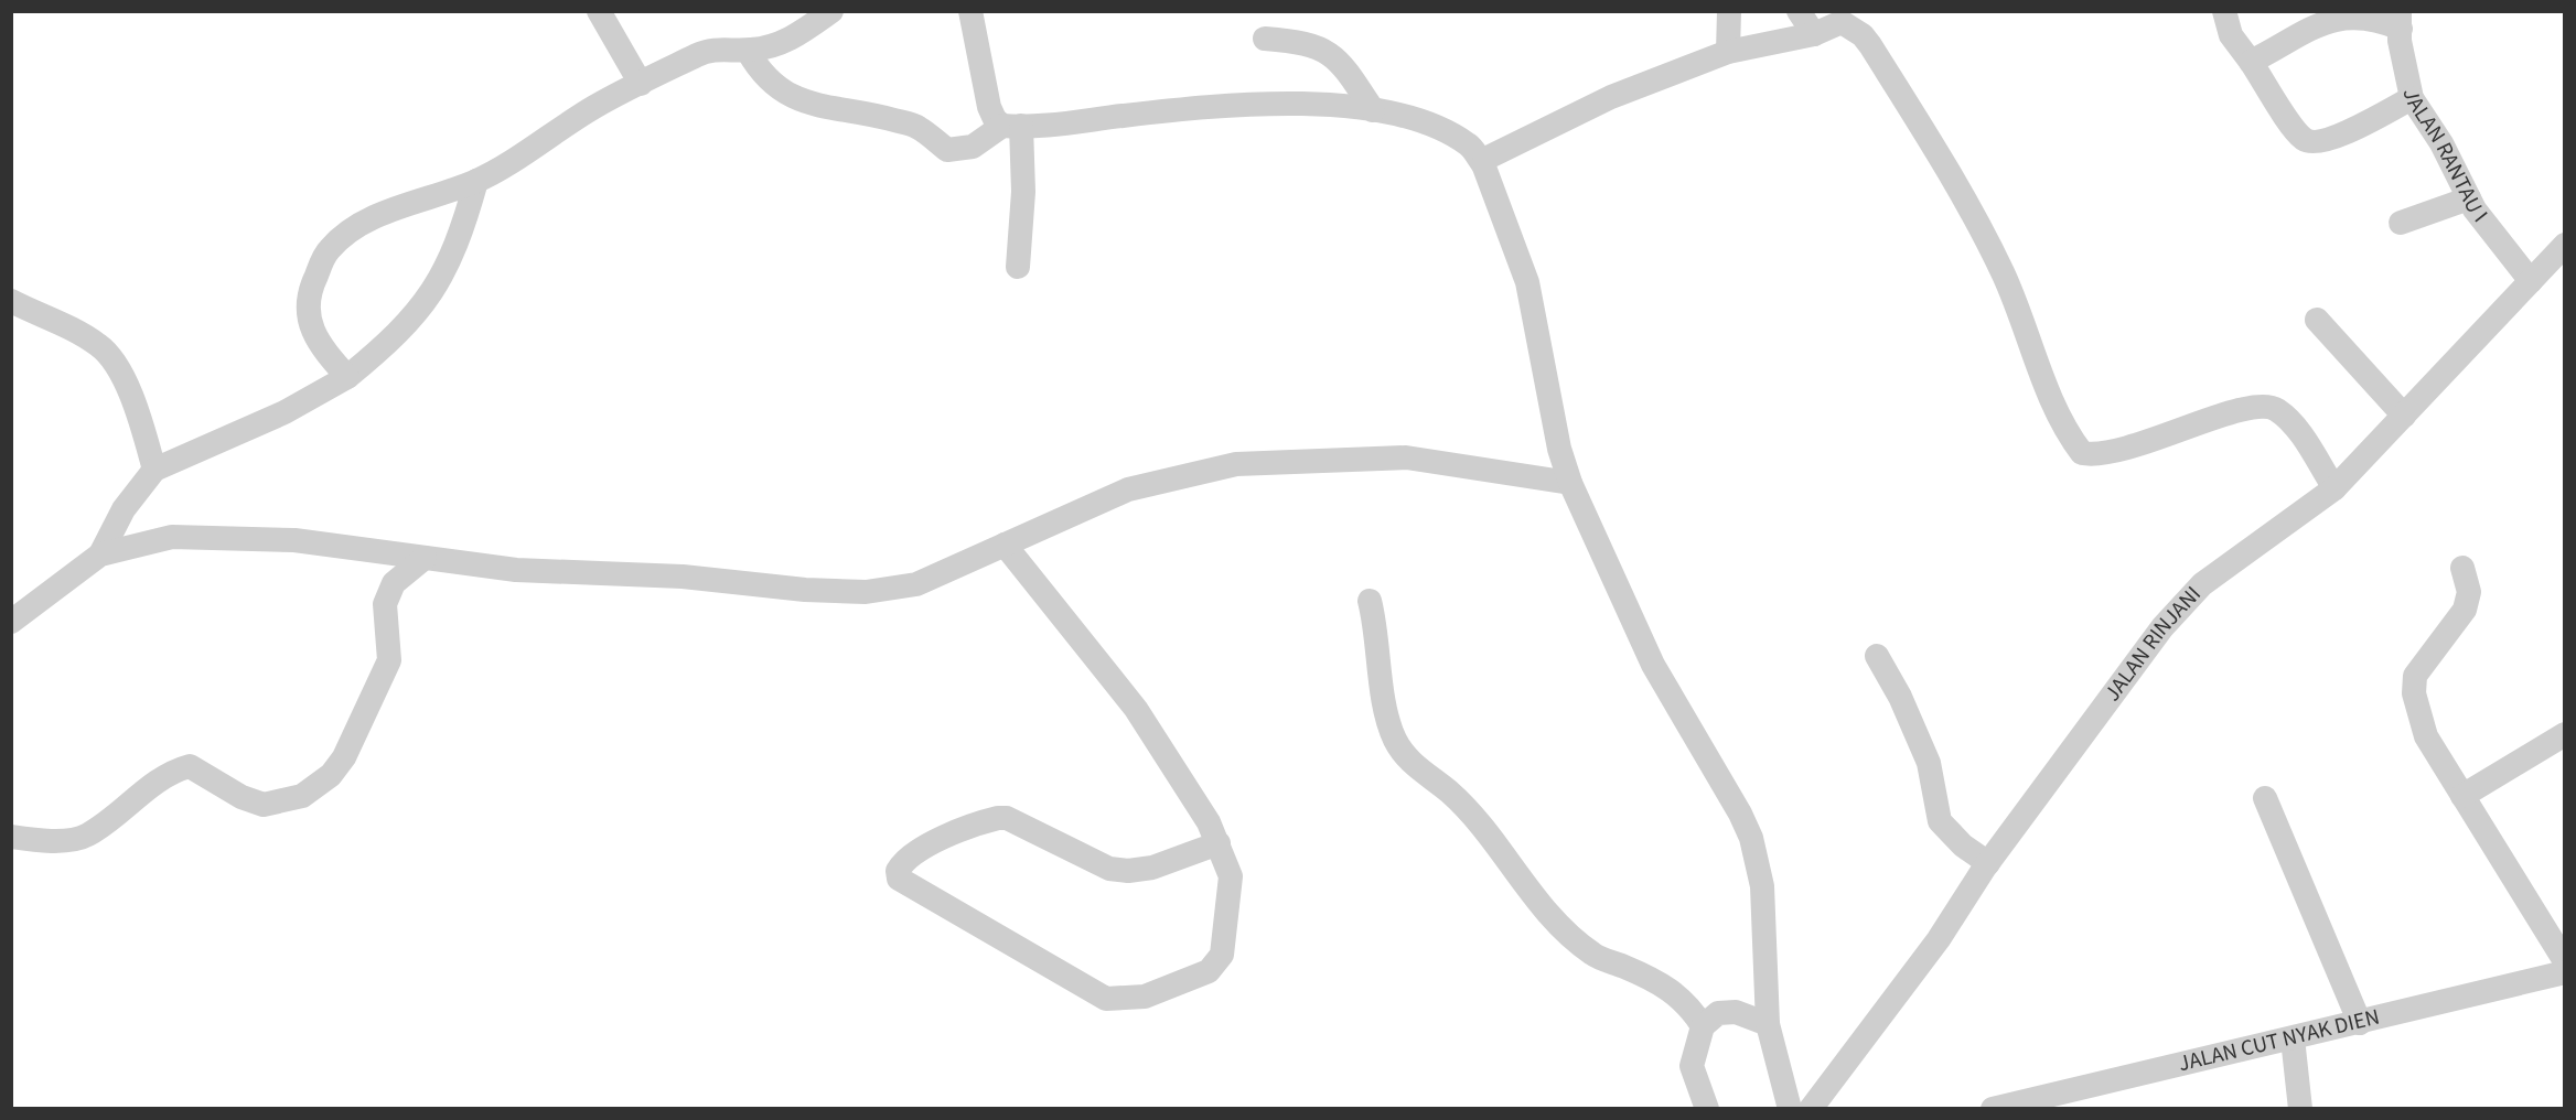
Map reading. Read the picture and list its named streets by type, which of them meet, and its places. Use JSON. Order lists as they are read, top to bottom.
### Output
{
  "streets": {
    "street": ["JALAN RANTAU I", "JALAN RINJANI", "JALAN CUT NYAK DIEN"]
  },
  "crossings": [
    ["JALAN RANTAU I", "JALAN RINJANI"]
  ]
}
